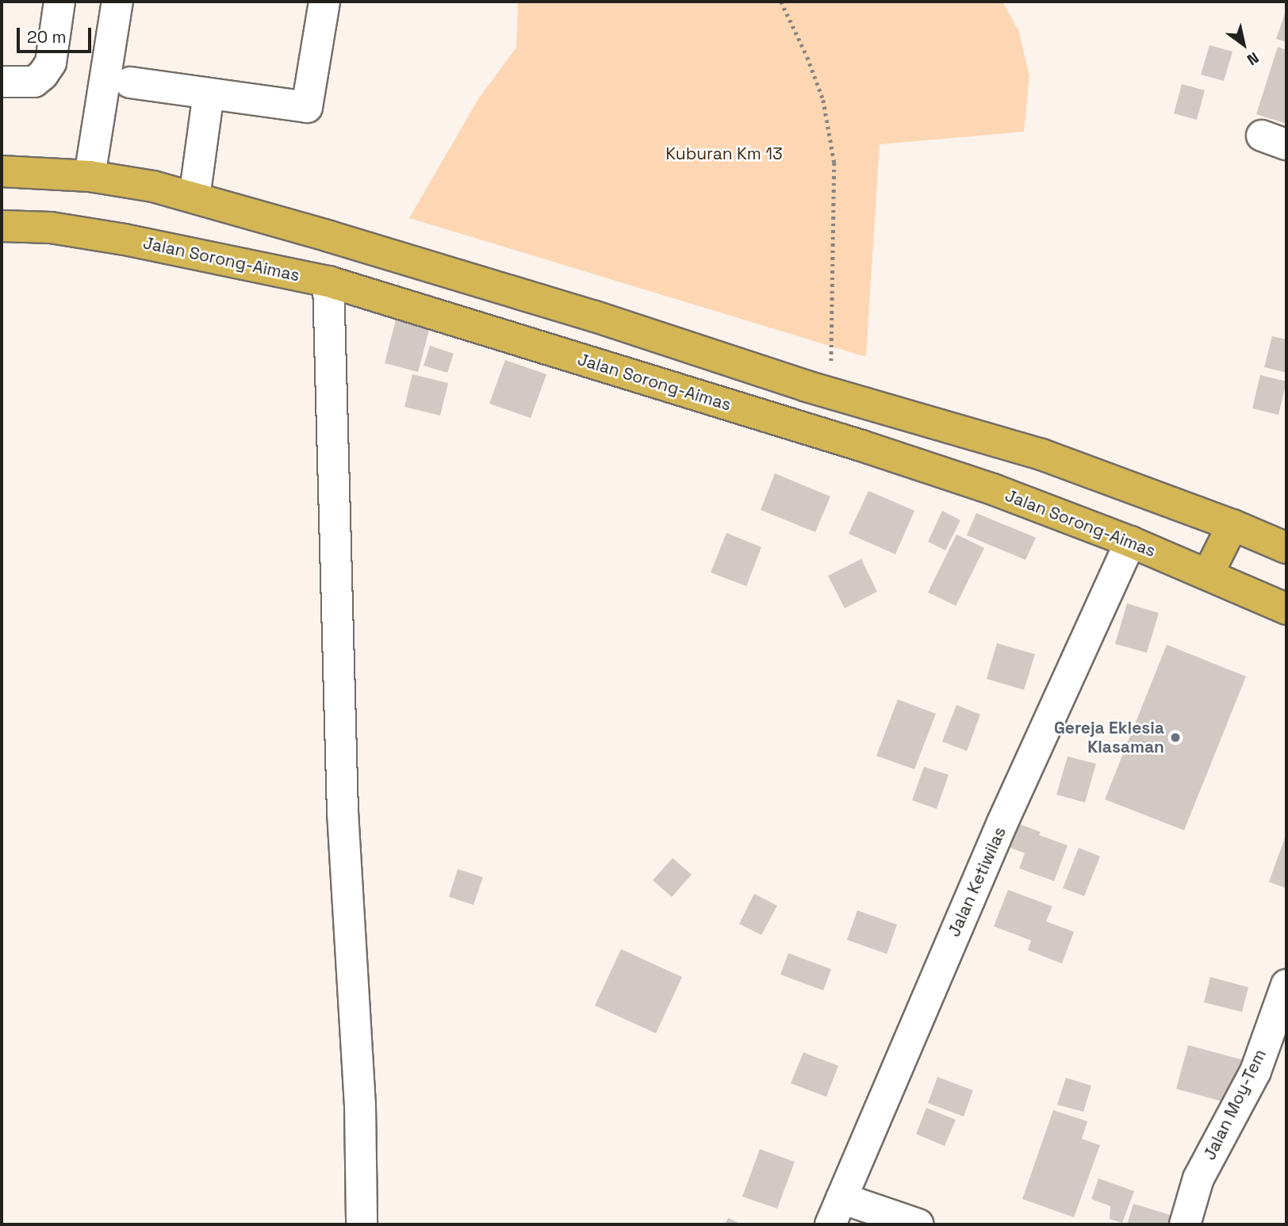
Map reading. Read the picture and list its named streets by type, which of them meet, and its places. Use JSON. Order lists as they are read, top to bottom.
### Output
{
  "streets": {
    "highway": ["Jalan Sorong-Aimas"],
    "street": ["Jalan Ketiwilas", "Jalan Moy-Tem"]
  },
  "crossings": [
    ["Jalan Sorong-Aimas", "Jalan Ketiwilas"]
  ],
  "parks": ["Kuburan Km 13"],
  "places": ["Gereja Eklesia Klasaman"],
  "scale_bar": "20 m",
  "north": "bottom right"
}
